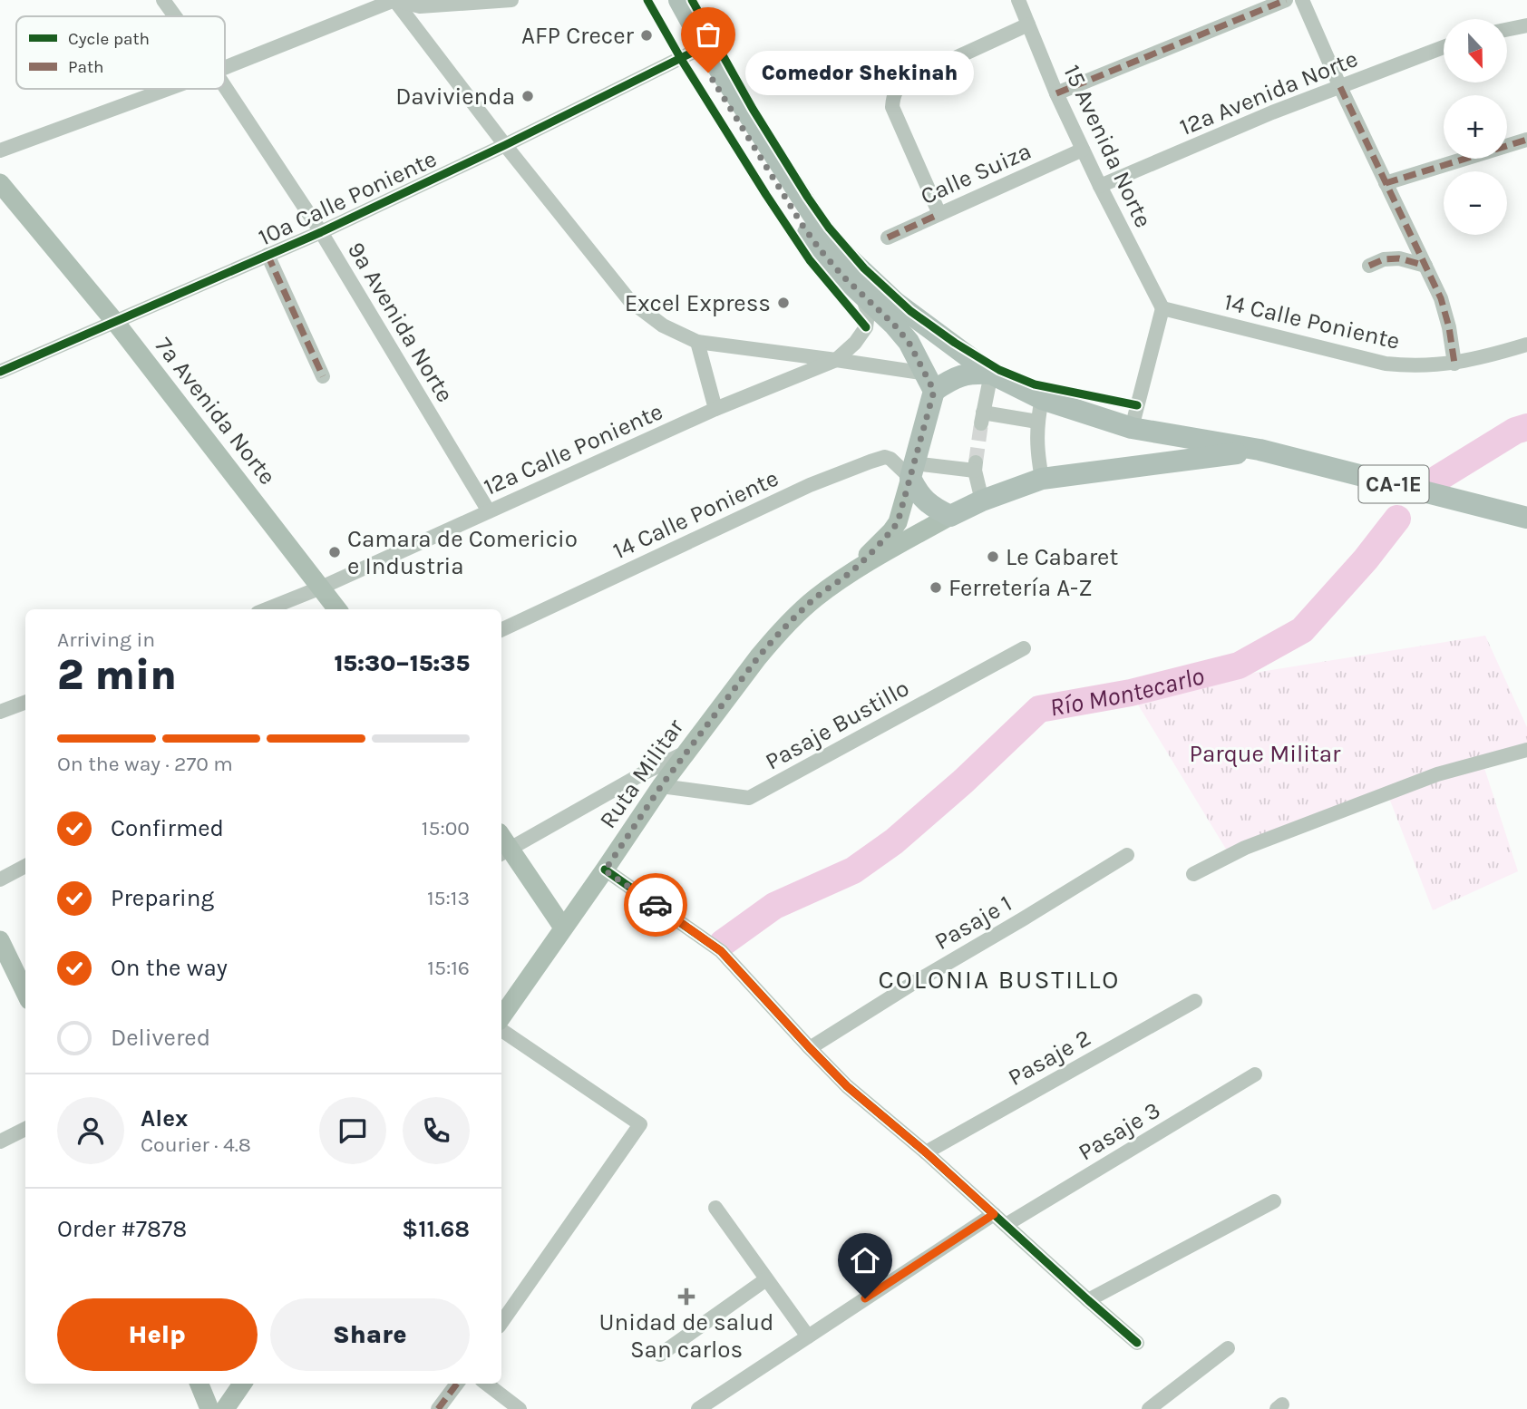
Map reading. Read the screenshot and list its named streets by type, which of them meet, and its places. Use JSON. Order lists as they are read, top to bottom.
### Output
{
  "streets": {
    "highway": ["CA-1E"],
    "main road": ["7a Avenida Norte", "Ruta Militar"],
    "street": [
      "12a Avenida Norte",
      "15 Avenida Norte",
      "Calle Suiza",
      "10a Calle Poniente",
      "14 Calle Poniente",
      "9a Avenida Norte",
      "12a Calle Poniente",
      "Pasaje Bustillo",
      "Pasaje 1",
      "Pasaje 2",
      "Pasaje 3"
    ]
  },
  "crossings": [
    ["12a Avenida Norte", "15 Avenida Norte"],
    ["15 Avenida Norte", "Calle Suiza"],
    ["15 Avenida Norte", "14 Calle Poniente"],
    ["10a Calle Poniente", "9a Avenida Norte"],
    ["10a Calle Poniente", "7a Avenida Norte"],
    ["10a Calle Poniente", "CA-1E"],
    ["14 Calle Poniente", "Ruta Militar"],
    ["9a Avenida Norte", "12a Calle Poniente"],
    ["7a Avenida Norte", "12a Calle Poniente"],
    ["12a Calle Poniente", "CA-1E"],
    ["CA-1E", "Ruta Militar"],
    ["Pasaje Bustillo", "Ruta Militar"]
  ],
  "districts": ["COLONIA BUSTILLO"],
  "water": ["Río Montecarlo"],
  "parks": ["Parque Militar"],
  "places": {
    "other": [
      "AFP Crecer",
      "Comedor Shekinah",
      "Davivienda",
      "Excel Express",
      "Camara de Comericio e Industria",
      "Le Cabaret",
      "Ferretería A-Z"
    ],
    "health": ["Unidad de salud San carlos"]
  },
  "legend": ["Cycle path", "Path"],
  "north": "bottom",
  "page": {
    "map_buttons": ["+", "−"],
    "bubble": "Comedor Shekinah",
    "heading": ["2 min", "Arriving in", "15:30–15:35"],
    "panel": [
      "Alex",
      "Courier · 4.8",
      "Order #7878",
      "$11.68"
    ],
    "bar": "On the way · 270 m",
    "list": [
      ["Confirmed", "15:00"],
      ["Preparing", "15:13"],
      ["On the way", "15:16"],
      "Delivered"
    ],
    "buttons": ["Help", "Share"]
  }
}
